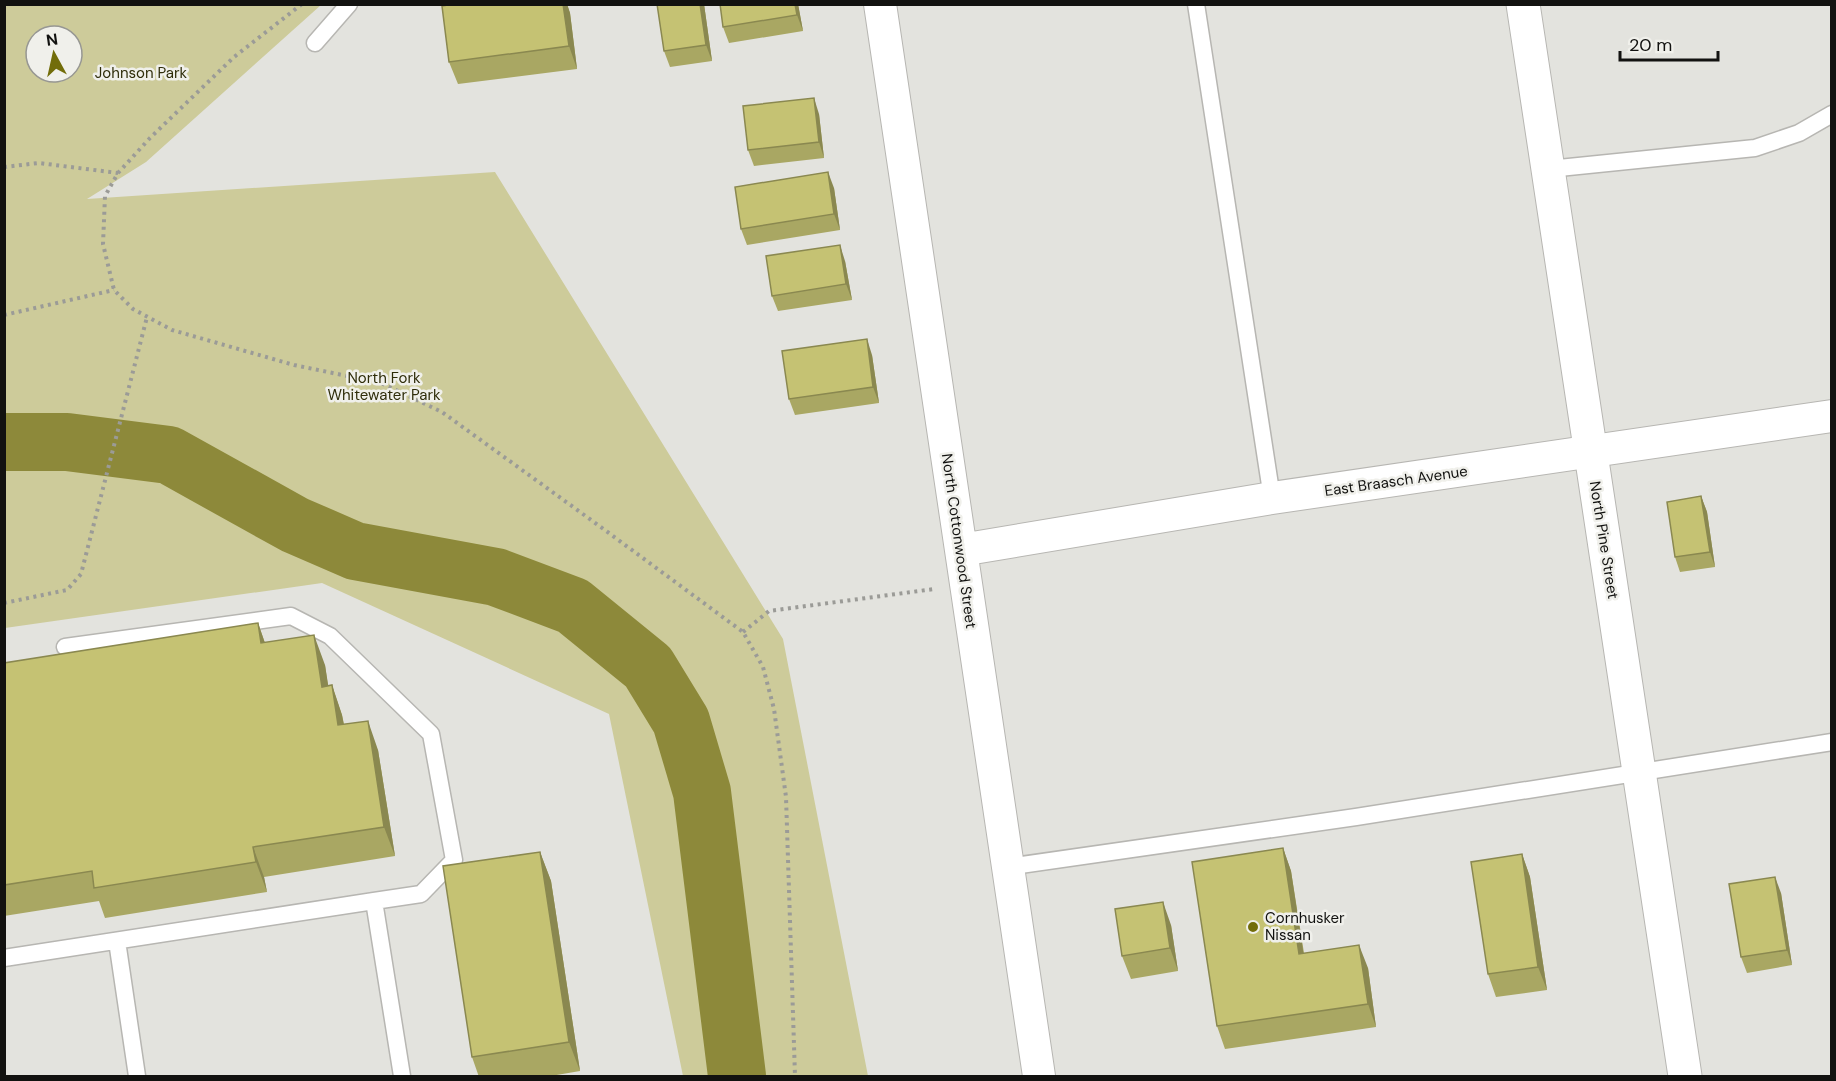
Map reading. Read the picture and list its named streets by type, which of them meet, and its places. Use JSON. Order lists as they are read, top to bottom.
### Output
{
  "streets": {
    "street": ["East Braasch Avenue", "North Pine Street", "North Cottonwood Street"]
  },
  "crossings": [
    ["East Braasch Avenue", "North Pine Street"],
    ["East Braasch Avenue", "North Cottonwood Street"]
  ],
  "parks": ["Johnson Park", "North Fork Whitewater Park"],
  "places": ["Cornhusker Nissan"],
  "scale_bar": "20 m",
  "north": "top"
}
